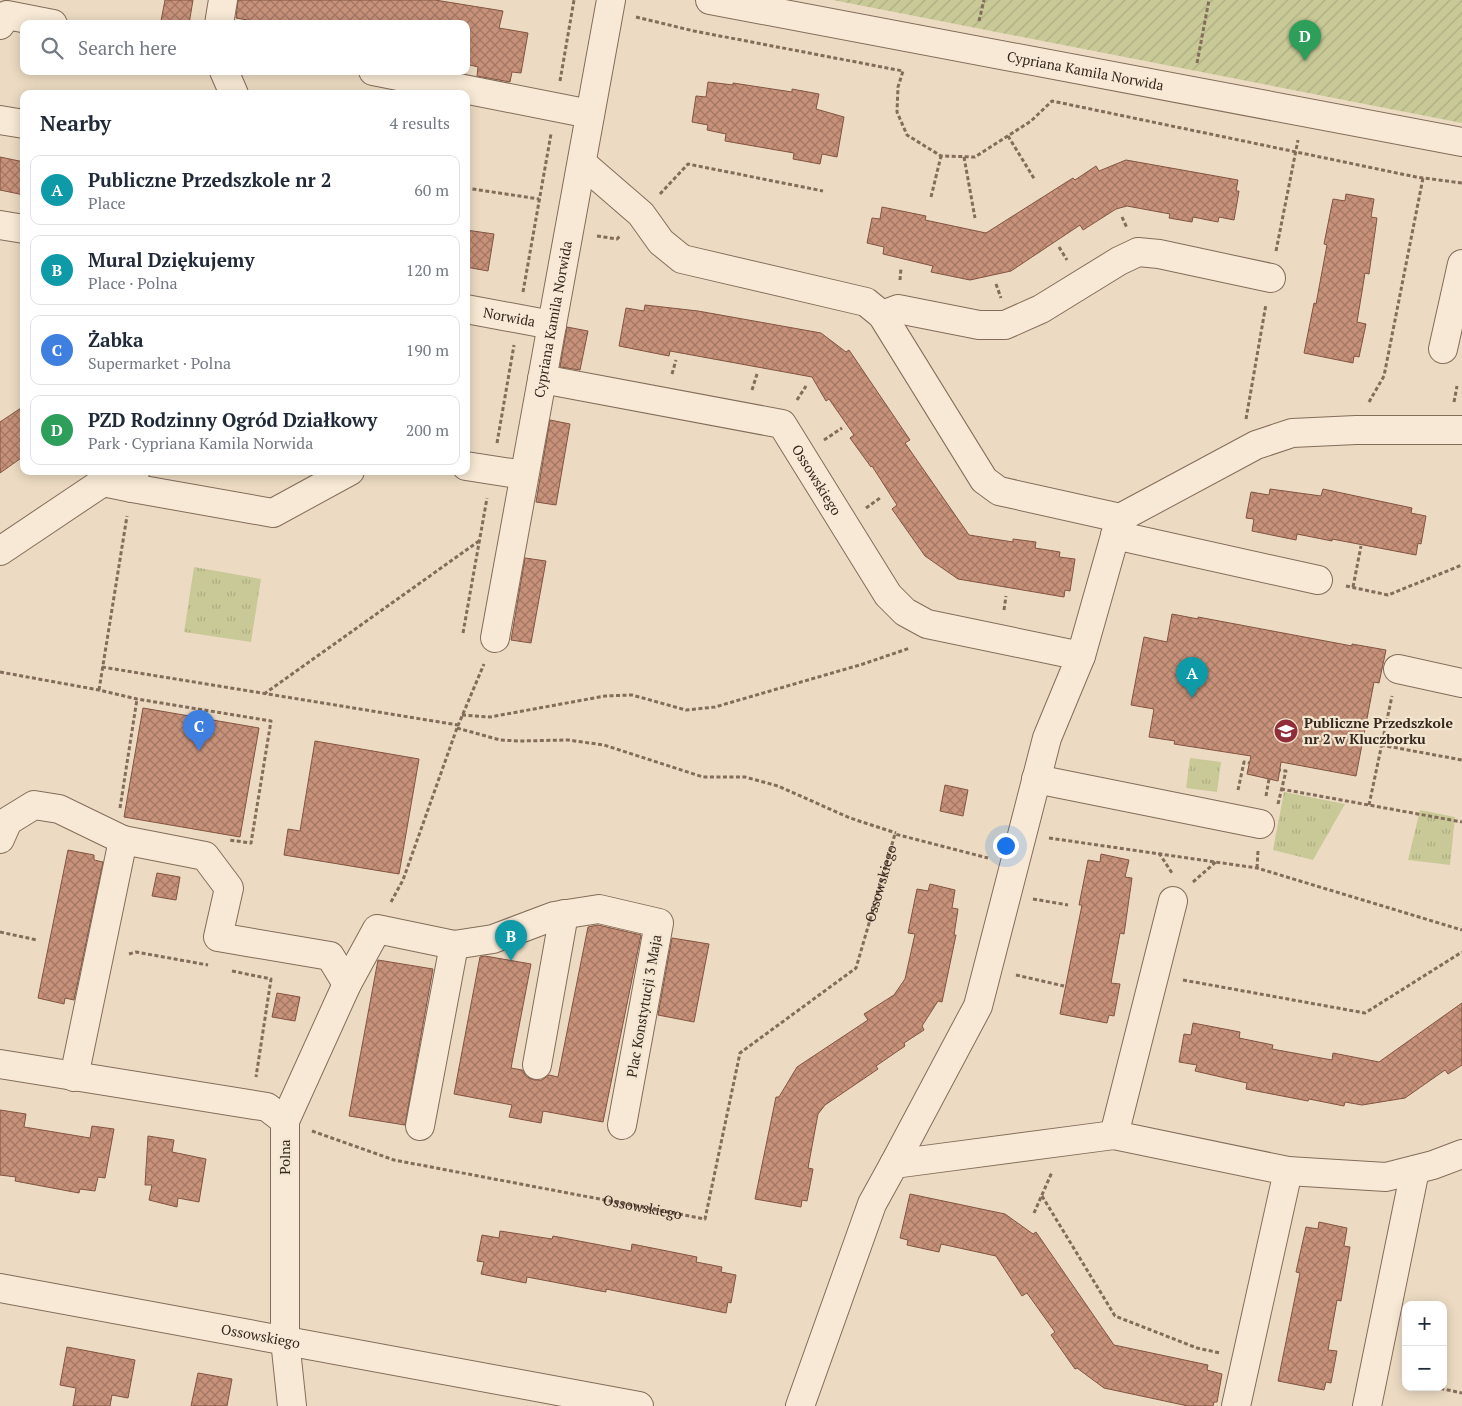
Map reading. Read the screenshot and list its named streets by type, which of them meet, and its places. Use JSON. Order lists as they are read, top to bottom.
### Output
{
  "streets": {
    "street": [
      "Cypriana Kamila Norwida",
      "Norwida",
      "Ossowskiego",
      "Plac Konstytucji 3 Maja",
      "Polna"
    ]
  },
  "crossings": [
    ["Cypriana Kamila Norwida", "Norwida"],
    ["Cypriana Kamila Norwida", "Ossowskiego"],
    ["Ossowskiego", "Polna"],
    ["Plac Konstytucji 3 Maja", "Polna"]
  ],
  "places": {
    "school or university": ["Publiczne Przedszkole nr 2 w Kluczborku"]
  },
  "page": {
    "pins": [
      "D",
      "A",
      "C",
      "B"
    ],
    "search": "Search here",
    "heading": ["Nearby", "4 results"],
    "list": [
      {
        "mark": "A",
        "name": "Publiczne Przedszkole nr 2",
        "note": "Place",
        "value": "60 m"
      },
      {
        "mark": "B",
        "name": "Mural Dziękujemy",
        "note": "Place · Polna",
        "value": "120 m"
      },
      {
        "mark": "C",
        "name": "Żabka",
        "note": "Supermarket · Polna",
        "value": "190 m"
      },
      {
        "mark": "D",
        "name": "PZD Rodzinny Ogród Działkowy",
        "note": "Park · Cypriana Kamila Norwida",
        "value": "200 m"
      }
    ],
    "map_buttons": ["+", "−"]
  }
}
